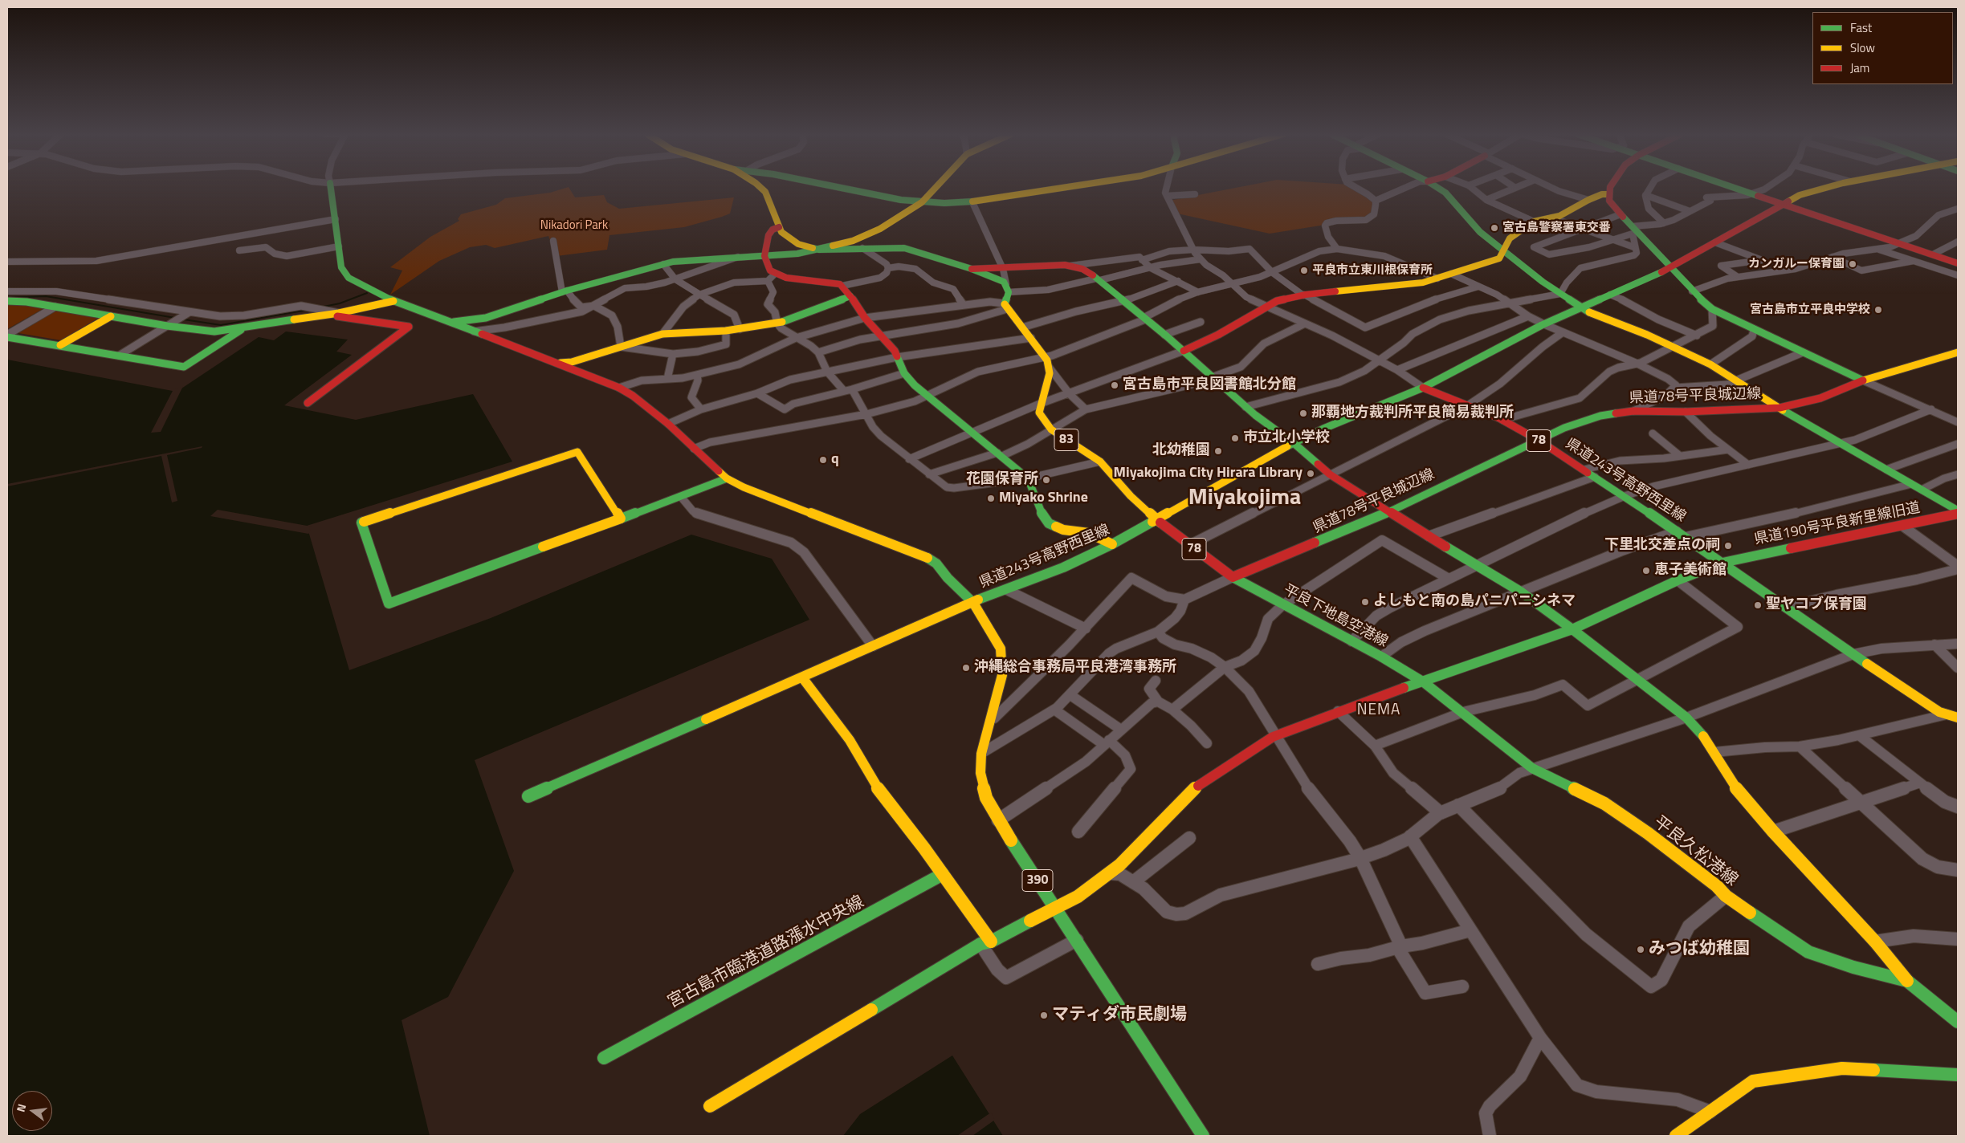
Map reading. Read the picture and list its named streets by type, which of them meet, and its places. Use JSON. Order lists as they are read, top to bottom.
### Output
{
  "streets": {
    "main road": [
      "県道78号平良城辺線",
      "83",
      "78",
      "県道243号高野西里線",
      "県道190号平良新里線旧道",
      "平良下地島空港線",
      "平良久松港線",
      "390",
      "宮古島市臨港道路漲水中央線"
    ]
  },
  "crossings": [
    ["県道78号平良城辺線", "78"],
    ["県道78号平良城辺線", "県道243号高野西里線"],
    ["県道78号平良城辺線", "平良下地島空港線"],
    ["83", "78"],
    ["83", "県道243号高野西里線"],
    ["78", "県道243号高野西里線"],
    ["78", "平良下地島空港線"],
    ["県道243号高野西里線", "県道190号平良新里線旧道"],
    ["県道243号高野西里線", "390"],
    ["県道190号平良新里線旧道", "平良下地島空港線"],
    ["県道190号平良新里線旧道", "平良久松港線"],
    ["県道190号平良新里線旧道", "390"],
    ["平良下地島空港線", "平良久松港線"]
  ],
  "districts": ["Miyakojima", "NEMA"],
  "parks": ["Nikadori Park"],
  "places": [
    "宮古島警察署東交番",
    "カンガルー保育園",
    "平良市立東川根保育所",
    "宮古島市立平良中学校",
    "宮古島市平良図書館北分館",
    "那覇地方裁判所平良簡易裁判所",
    "市立北小学校",
    "北幼稚園",
    "q",
    "Miyakojima City Hirara Library",
    "花園保育所",
    "Miyako Shrine",
    "下里北交差点の祠",
    "恵子美術館",
    "よしもと南の島パニパニシネマ",
    "聖ヤコブ保育園",
    "沖縄総合事務局平良港湾事務所",
    "みつば幼稚園",
    "マティダ市民劇場"
  ],
  "legend": ["Fast", "Slow", "Jam"],
  "north": "left"
}
